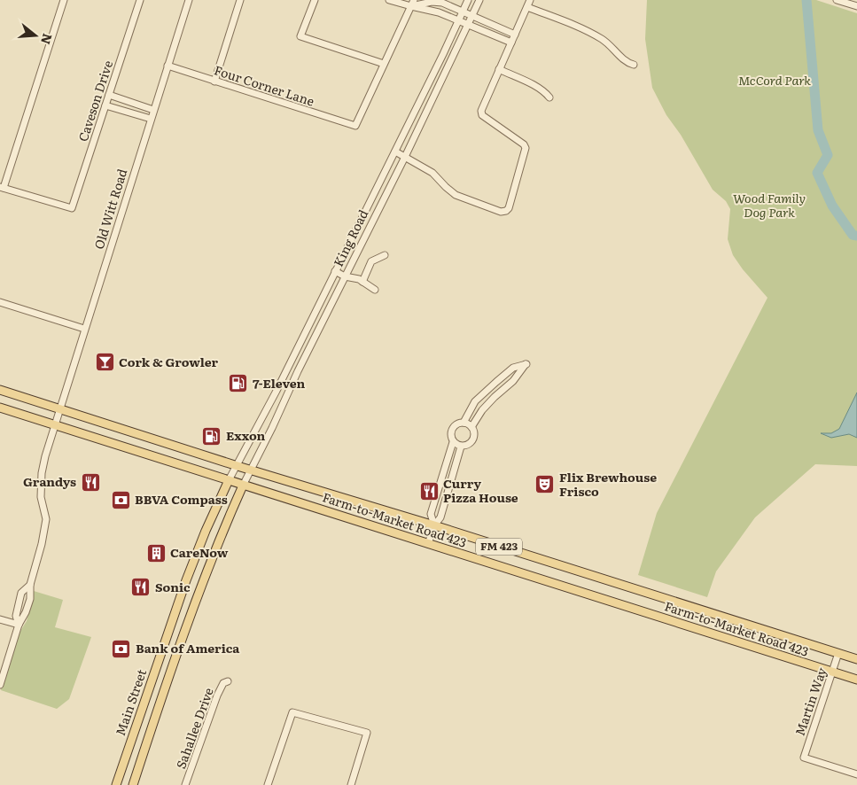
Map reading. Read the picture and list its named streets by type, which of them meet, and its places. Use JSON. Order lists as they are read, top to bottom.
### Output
{
  "streets": {
    "main road": ["Farm-to-Market Road 423", "FM 423", "Main Street"],
    "street": [
      "Four Corner Lane",
      "Caveson Drive",
      "Old Witt Road",
      "King Road",
      "Martin Way",
      "Sahallee Drive"
    ]
  },
  "crossings": [
    ["Four Corner Lane", "Old Witt Road"],
    ["Old Witt Road", "Farm-to-Market Road 423"],
    ["King Road", "Farm-to-Market Road 423"],
    ["King Road", "Main Street"],
    ["Farm-to-Market Road 423", "Martin Way"],
    ["Farm-to-Market Road 423", "Main Street"]
  ],
  "parks": ["McCord Park", "Wood Family Dog Park"],
  "places": {
    "bar": ["Cork & Growler"],
    "fuel station": ["7-Eleven", "Exxon"],
    "restaurant": ["Grandys", "Curry Pizza House", "Sonic"],
    "theatre": ["Flix Brewhouse Frisco"],
    "bank": ["BBVA Compass", "Bank of America"],
    "building": ["CareNow"]
  },
  "north": "right"
}
